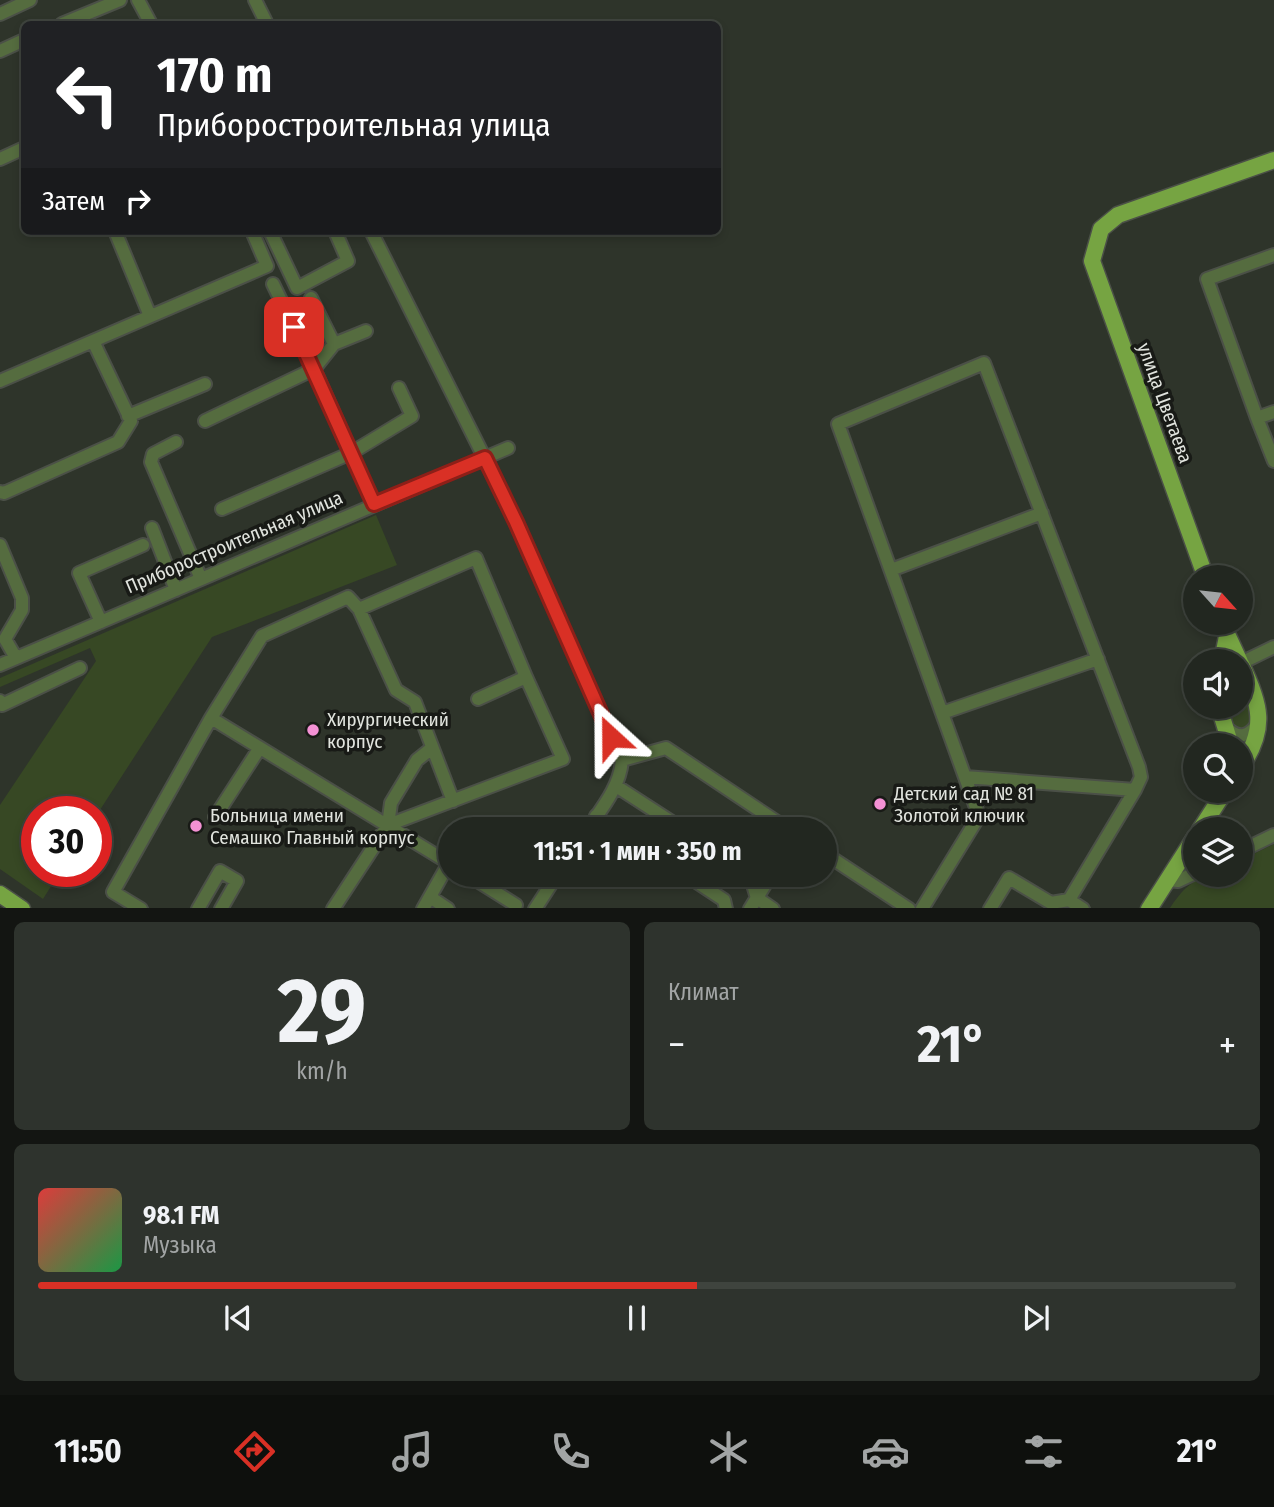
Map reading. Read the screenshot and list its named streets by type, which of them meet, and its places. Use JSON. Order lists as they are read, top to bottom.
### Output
{
  "streets": {
    "main road": ["улица Цветаева"],
    "street": ["Приборостроительная улица"]
  },
  "places": ["Хирургический корпус", "Детский сад № 81 Золотой ключик", "Больница имени Семашко Главный корпус"],
  "north": "bottom right",
  "page": {
    "turn": ["170 m", "Приборостроительная улица"],
    "then": "Затем",
    "limit": "30",
    "trip": "11:51 · 1 мин · 350 m",
    "tile": [
      ["29", "km/h"],
      "Климат"
    ],
    "heat": ["−", "21°", "+"],
    "song": ["98.1 FM", "Музыка"],
    "tabs": ["11:50", "21°"]
  }
}
